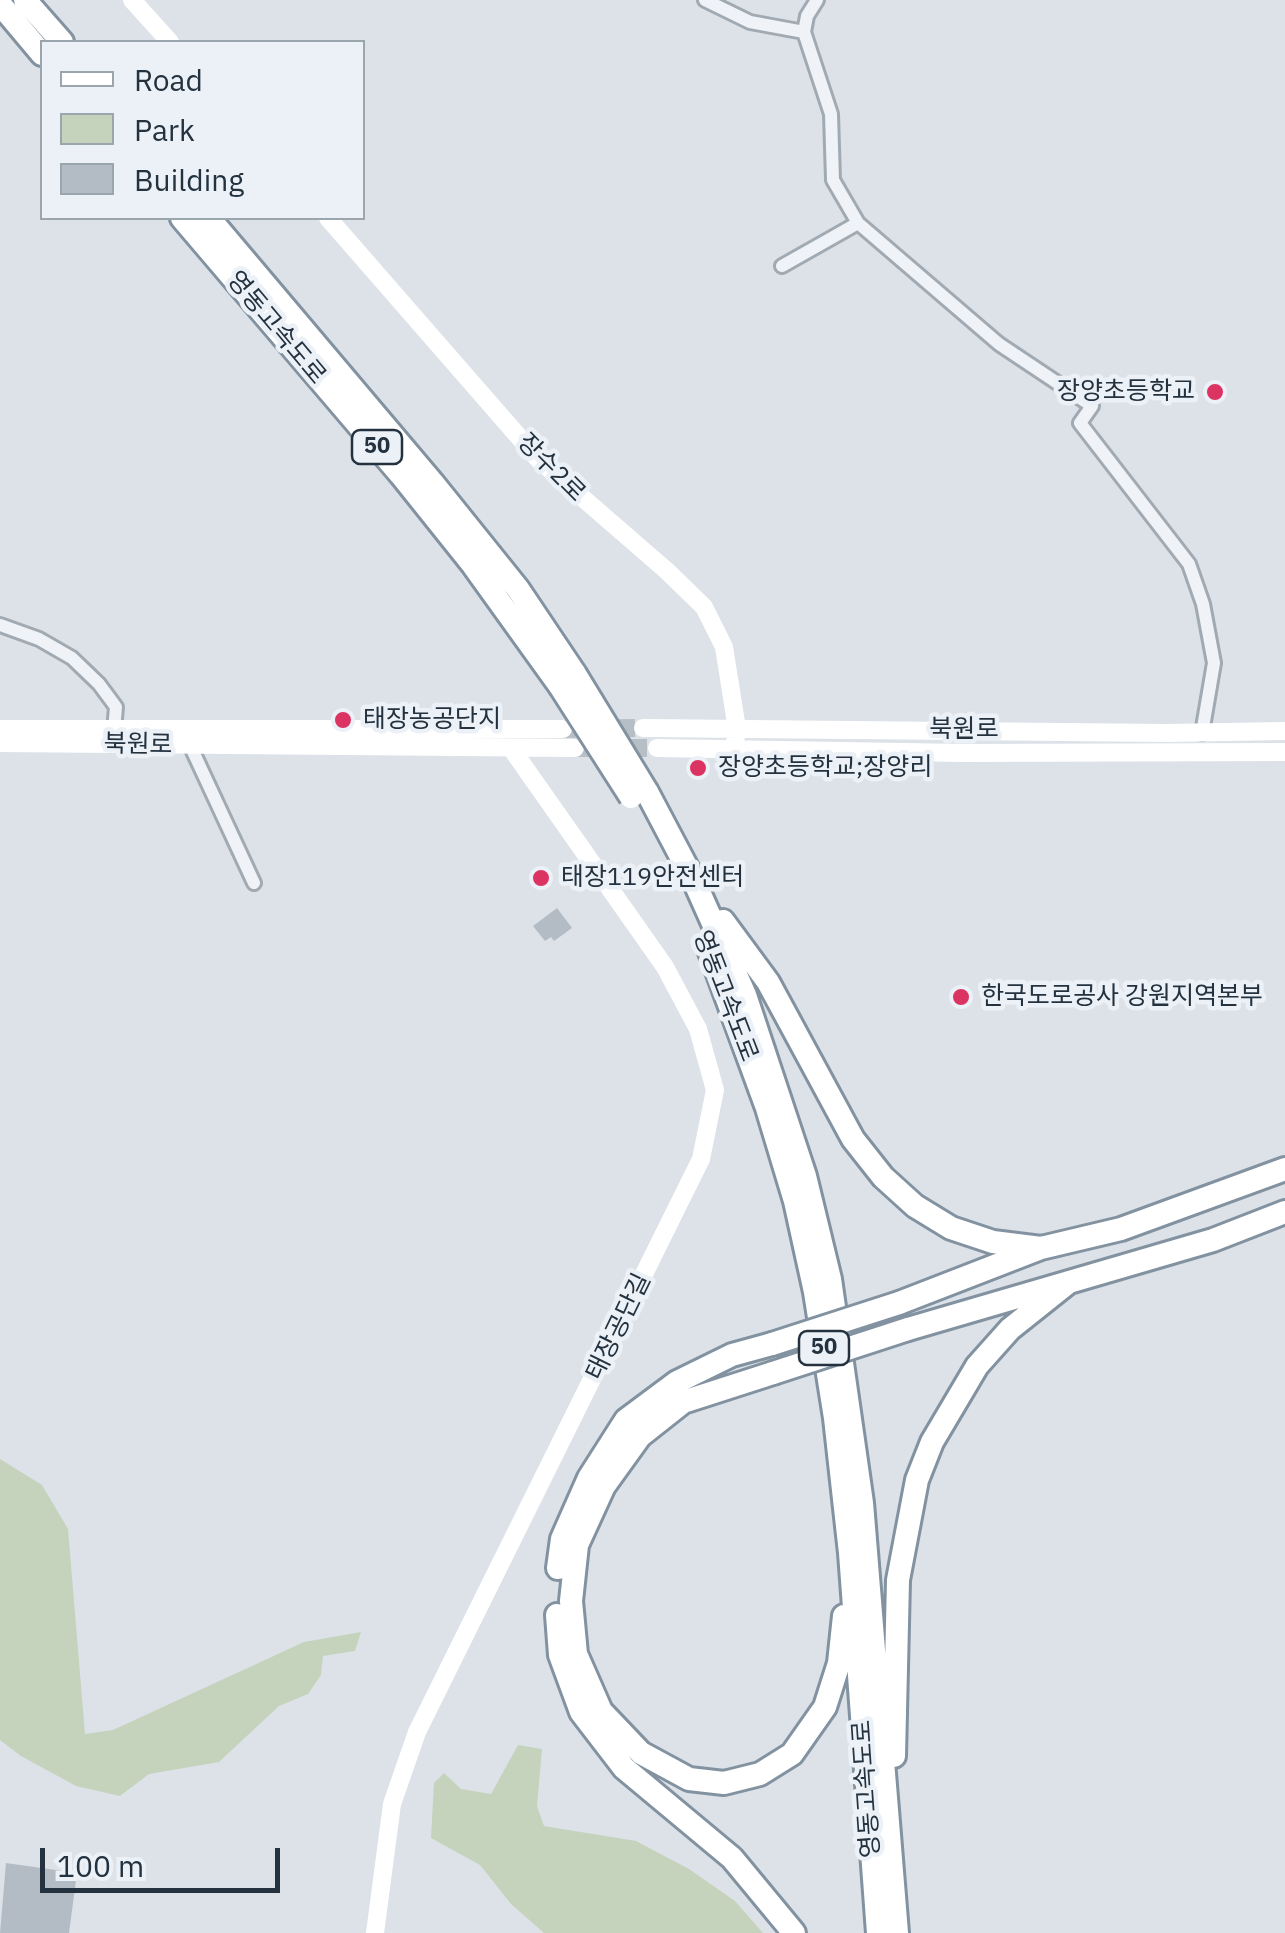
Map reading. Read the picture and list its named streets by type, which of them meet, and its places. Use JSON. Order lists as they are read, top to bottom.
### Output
{
  "streets": {
    "highway": ["영동고속도로", "50"],
    "street": ["장수2로", "북원로", "태장공단길"]
  },
  "crossings": [
    ["장수2로", "북원로"],
    ["북원로", "태장공단길"]
  ],
  "places": [
    "장양초등학교",
    "태장농공단지",
    "장양초등학교;장양리",
    "태장119안전센터",
    "한국도로공사 강원지역본부"
  ],
  "legend": ["Road", "Park", "Building"],
  "scale_bar": "100 m"
}
